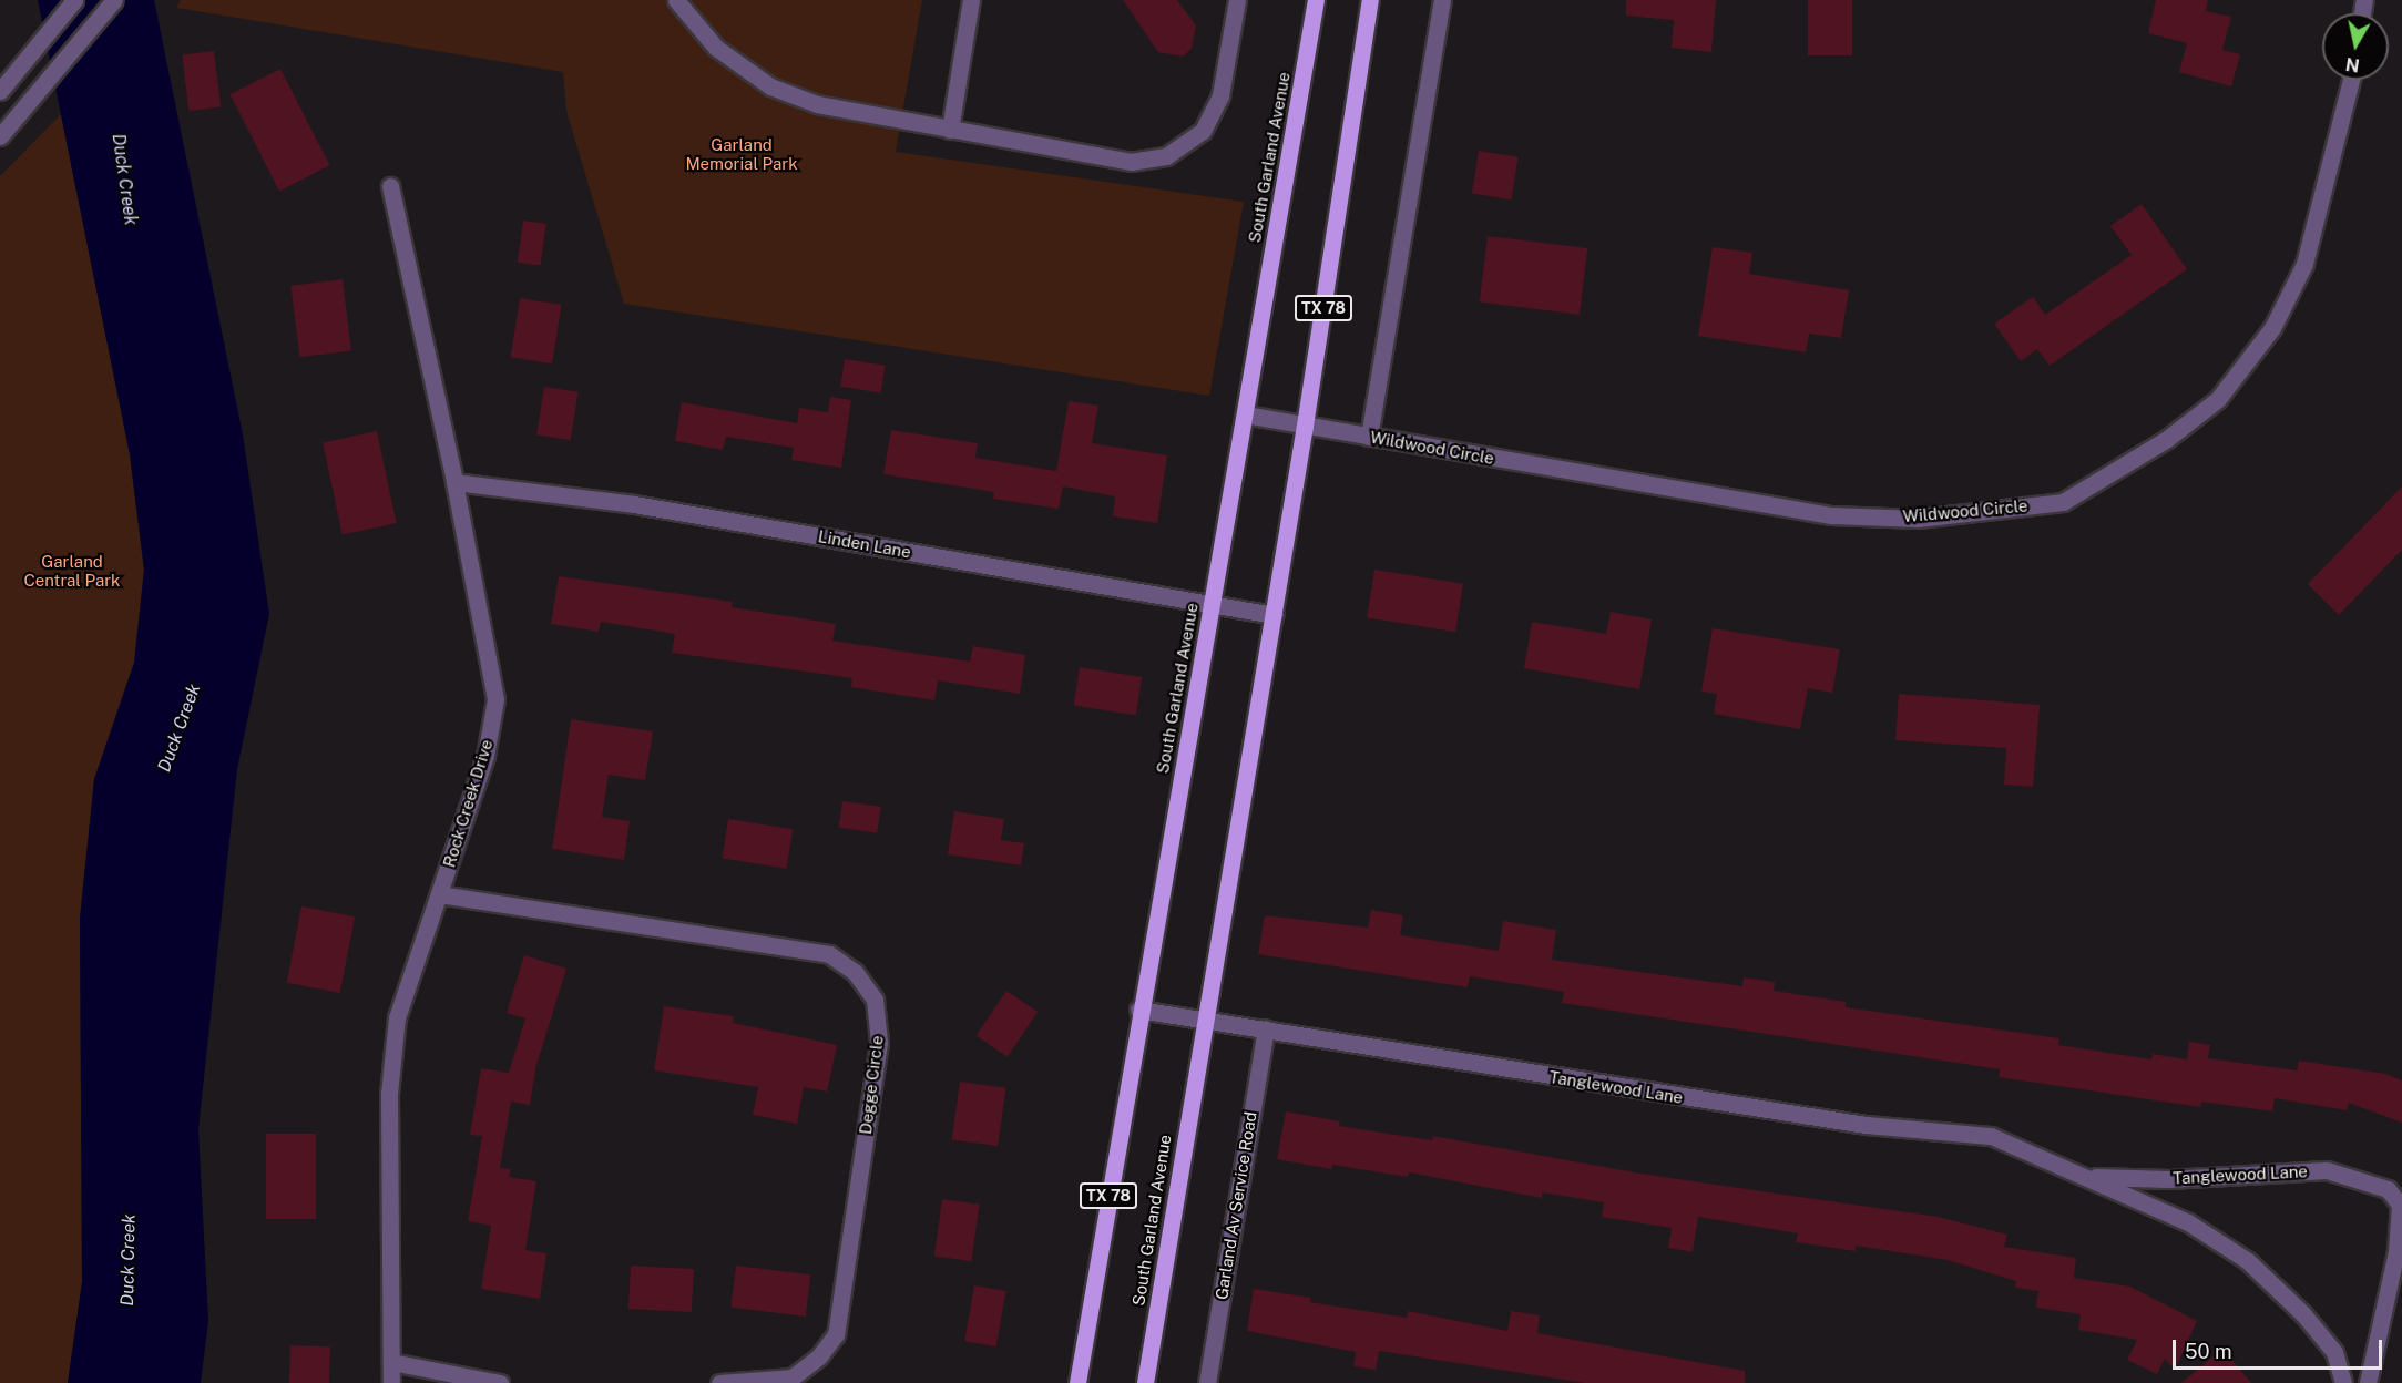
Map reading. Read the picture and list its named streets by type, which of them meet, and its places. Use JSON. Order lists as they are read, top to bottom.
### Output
{
  "streets": {
    "main road": ["South Garland Avenue", "TX 78"],
    "street": [
      "Wildwood Circle",
      "Linden Lane",
      "Rock Creek Drive",
      "Degge Circle",
      "Tanglewood Lane",
      "Garland Av Service Road"
    ]
  },
  "crossings": [
    ["South Garland Avenue", "Wildwood Circle"],
    ["South Garland Avenue", "Linden Lane"],
    ["South Garland Avenue", "Tanglewood Lane"],
    ["Linden Lane", "Rock Creek Drive"],
    ["Rock Creek Drive", "Degge Circle"],
    ["Tanglewood Lane", "Garland Av Service Road"]
  ],
  "water": ["Duck Creek"],
  "parks": ["Garland Memorial Park", "Garland Central Park"],
  "scale_bar": "50 m",
  "north": "bottom"
}
